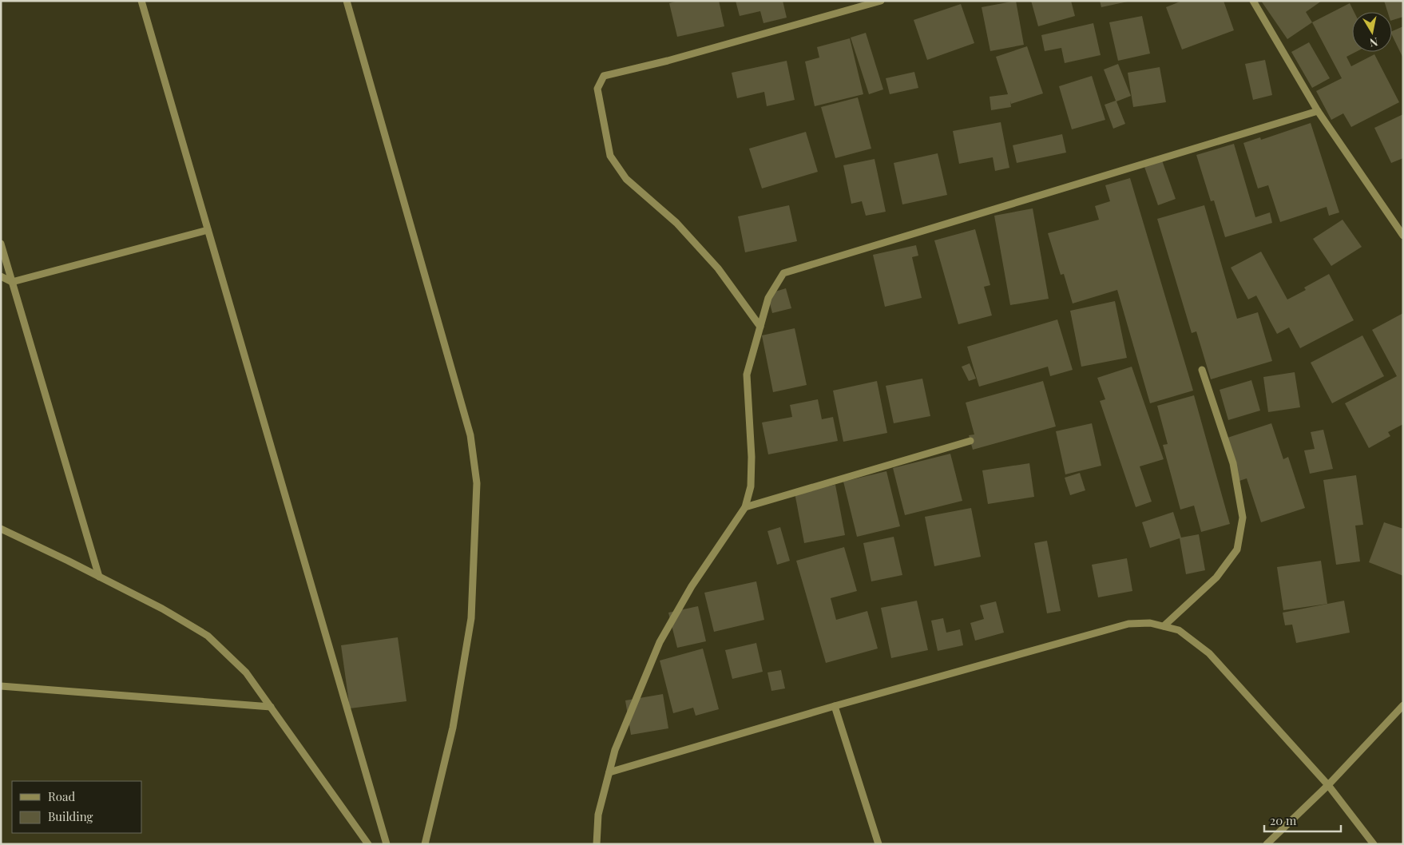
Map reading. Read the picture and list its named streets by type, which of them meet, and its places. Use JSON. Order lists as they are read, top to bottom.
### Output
{
  "legend": ["Road", "Building"],
  "scale_bar": "20 m",
  "north": "bottom"
}
